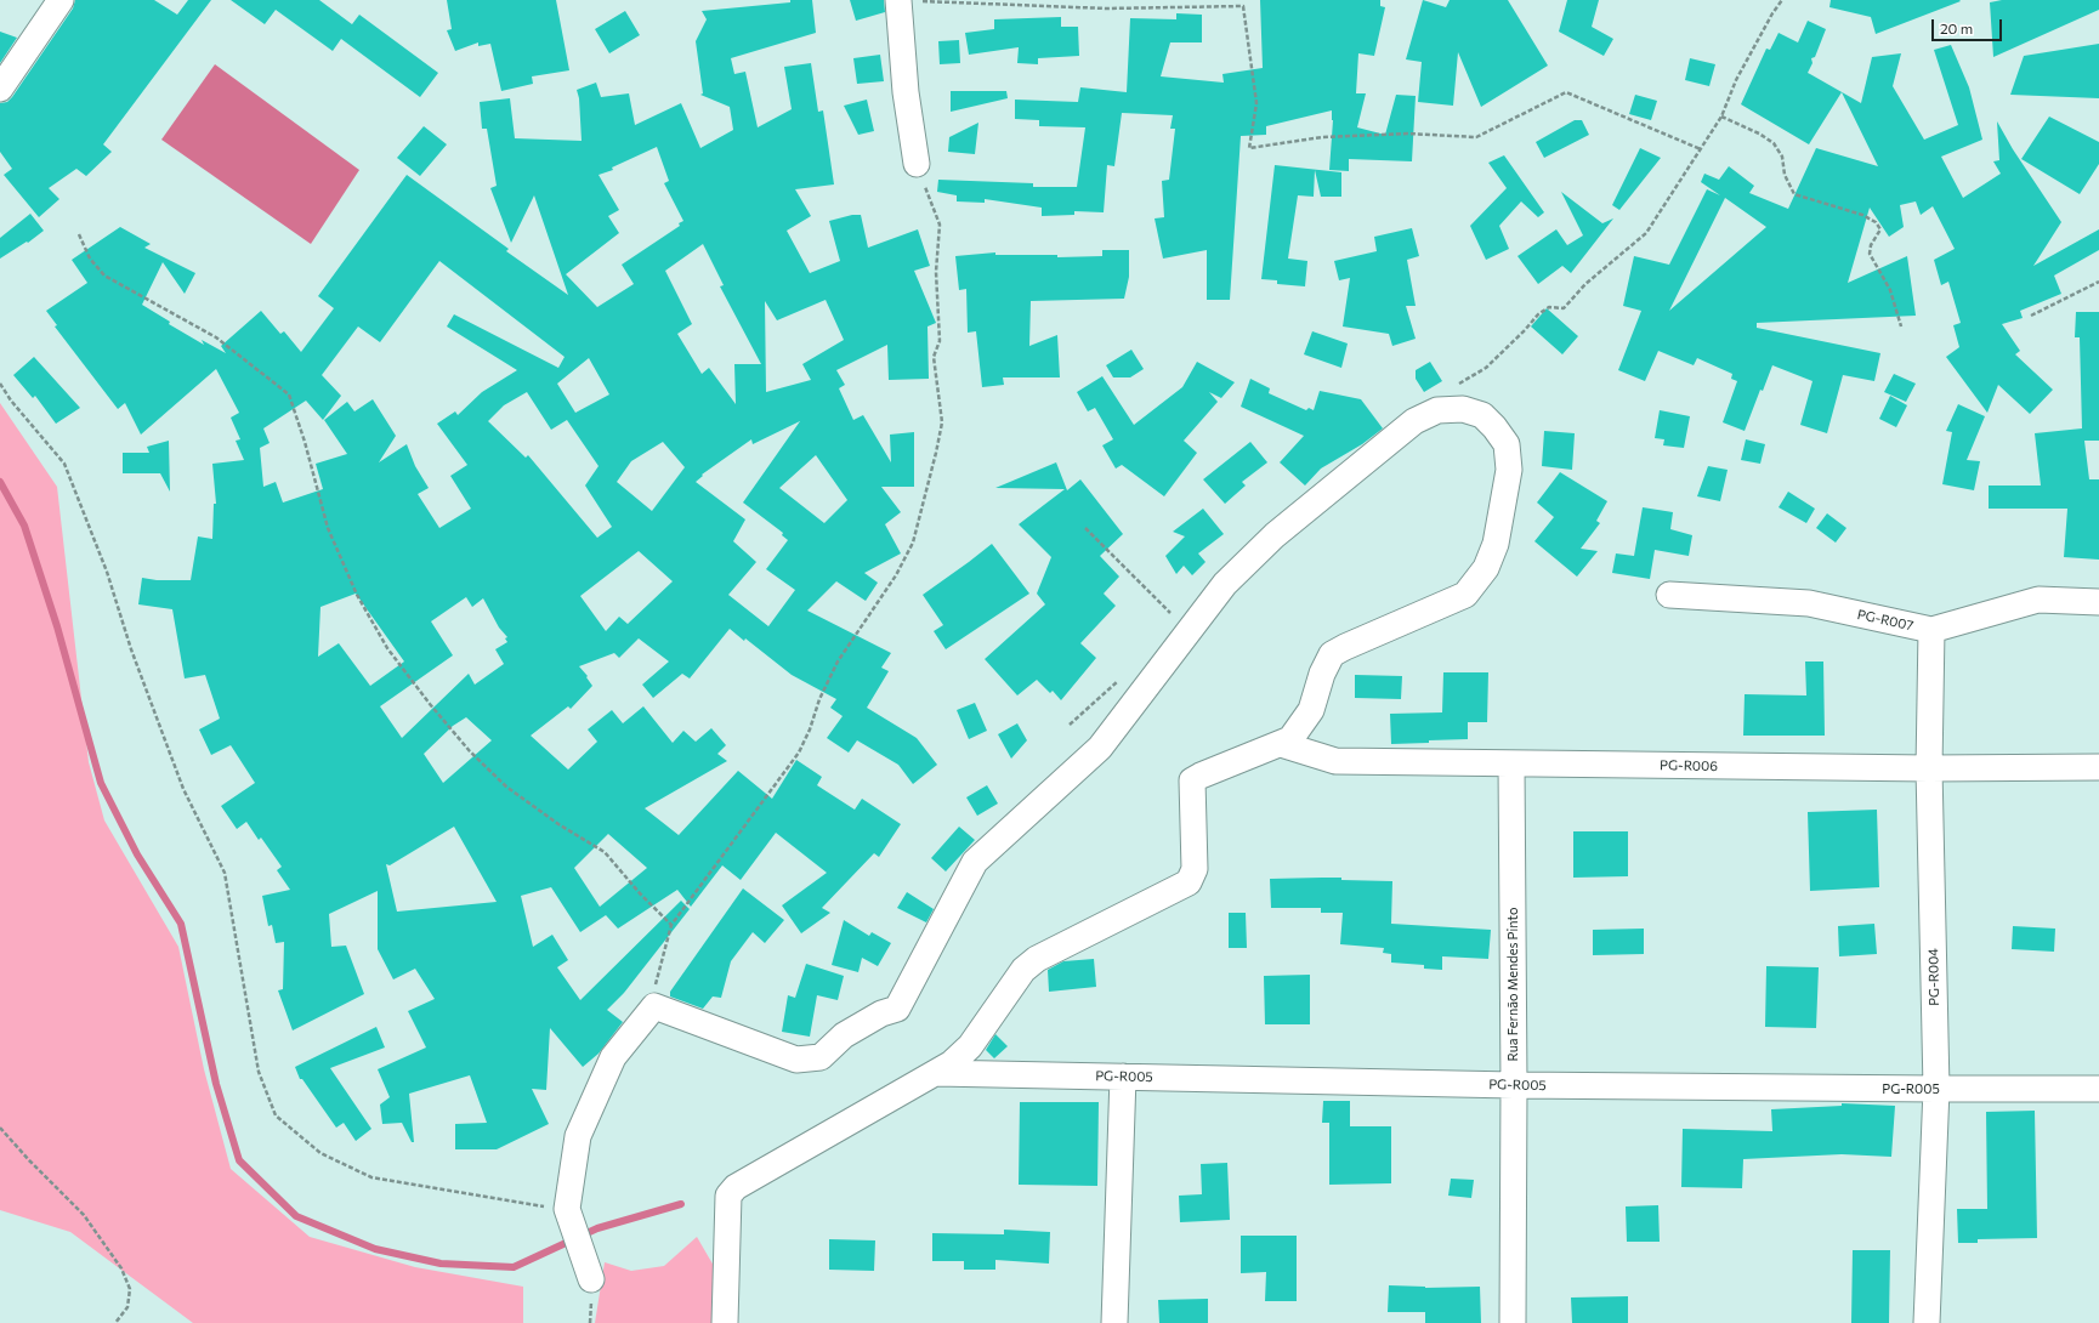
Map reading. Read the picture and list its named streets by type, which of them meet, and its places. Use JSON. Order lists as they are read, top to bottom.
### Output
{
  "streets": {
    "street": [
      "PG-R007",
      "PG-R006",
      "PG-R004",
      "Rua Fernão Mendes Pinto",
      "PG-R005"
    ]
  },
  "crossings": [
    ["PG-R007", "PG-R004"],
    ["PG-R006", "PG-R004"],
    ["PG-R006", "Rua Fernão Mendes Pinto"],
    ["PG-R004", "PG-R005"],
    ["Rua Fernão Mendes Pinto", "PG-R005"]
  ],
  "scale_bar": "20 m"
}
